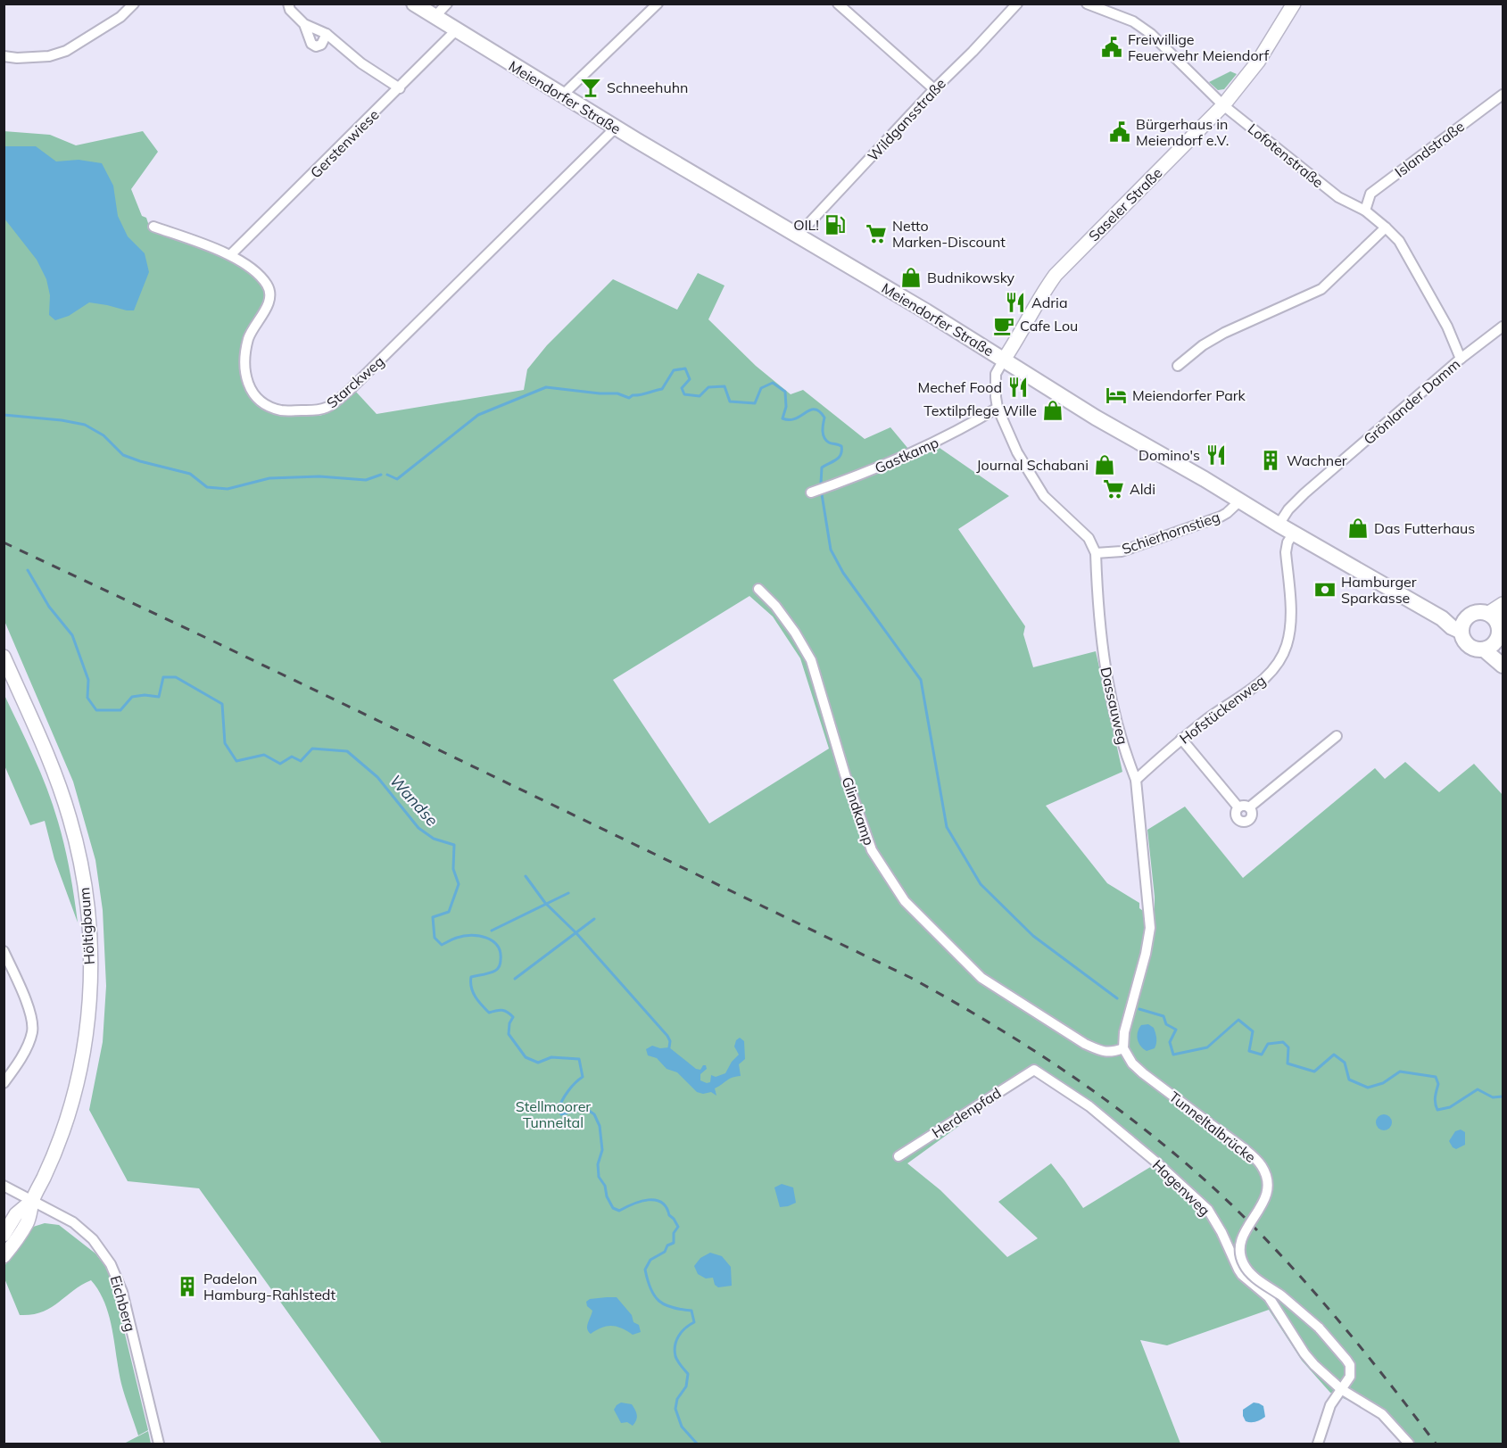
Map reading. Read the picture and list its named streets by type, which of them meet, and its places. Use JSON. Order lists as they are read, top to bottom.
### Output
{
  "streets": {
    "main road": ["Meiendorfer Straße", "Saseler Straße", "Höltigbaum"],
    "street": [
      "Wildgansstraße",
      "Gerstenwiese",
      "Islandstraße",
      "Lofotenstraße",
      "Starckweg",
      "Grönlander Damm",
      "Gastkamp",
      "Schierhornstieg",
      "Dassauweg",
      "Hofstückenweg",
      "Glindkamp",
      "Herdenpfad",
      "Tunneltalbrücke",
      "Hagenweg",
      "Eichberg"
    ]
  },
  "crossings": [
    ["Meiendorfer Straße", "Wildgansstraße"],
    ["Meiendorfer Straße", "Gerstenwiese"],
    ["Meiendorfer Straße", "Saseler Straße"],
    ["Meiendorfer Straße", "Starckweg"],
    ["Meiendorfer Straße", "Grönlander Damm"],
    ["Meiendorfer Straße", "Schierhornstieg"],
    ["Meiendorfer Straße", "Dassauweg"],
    ["Meiendorfer Straße", "Hofstückenweg"],
    ["Gerstenwiese", "Starckweg"],
    ["Islandstraße", "Lofotenstraße"],
    ["Lofotenstraße", "Saseler Straße"],
    ["Lofotenstraße", "Grönlander Damm"],
    ["Saseler Straße", "Dassauweg"],
    ["Gastkamp", "Dassauweg"],
    ["Schierhornstieg", "Dassauweg"],
    ["Dassauweg", "Hofstückenweg"],
    ["Dassauweg", "Glindkamp"],
    ["Dassauweg", "Tunneltalbrücke"],
    ["Glindkamp", "Tunneltalbrücke"],
    ["Höltigbaum", "Eichberg"],
    ["Herdenpfad", "Hagenweg"],
    ["Tunneltalbrücke", "Hagenweg"]
  ],
  "water": ["Wandse"],
  "parks": ["Stellmoorer Tunneltal"],
  "places": {
    "public building": ["Freiwillige Feuerwehr Meiendorf", "Bürgerhaus in Meiendorf e.V."],
    "bar": ["Schneehuhn"],
    "fuel station": ["OIL!"],
    "supermarket": ["Netto Marken-Discount", "Aldi"],
    "shop": [
      "Budnikowsky",
      "Textilpflege Wille",
      "Journal Schabani",
      "Das Futterhaus"
    ],
    "restaurant": ["Adria", "Mechef Food", "Domino's"],
    "cafe": ["Cafe Lou"],
    "hotel": ["Meiendorfer Park"],
    "building": ["Wachner", "Padelon Hamburg-Rahlstedt"],
    "bank": ["Hamburger Sparkasse"]
  }
}
